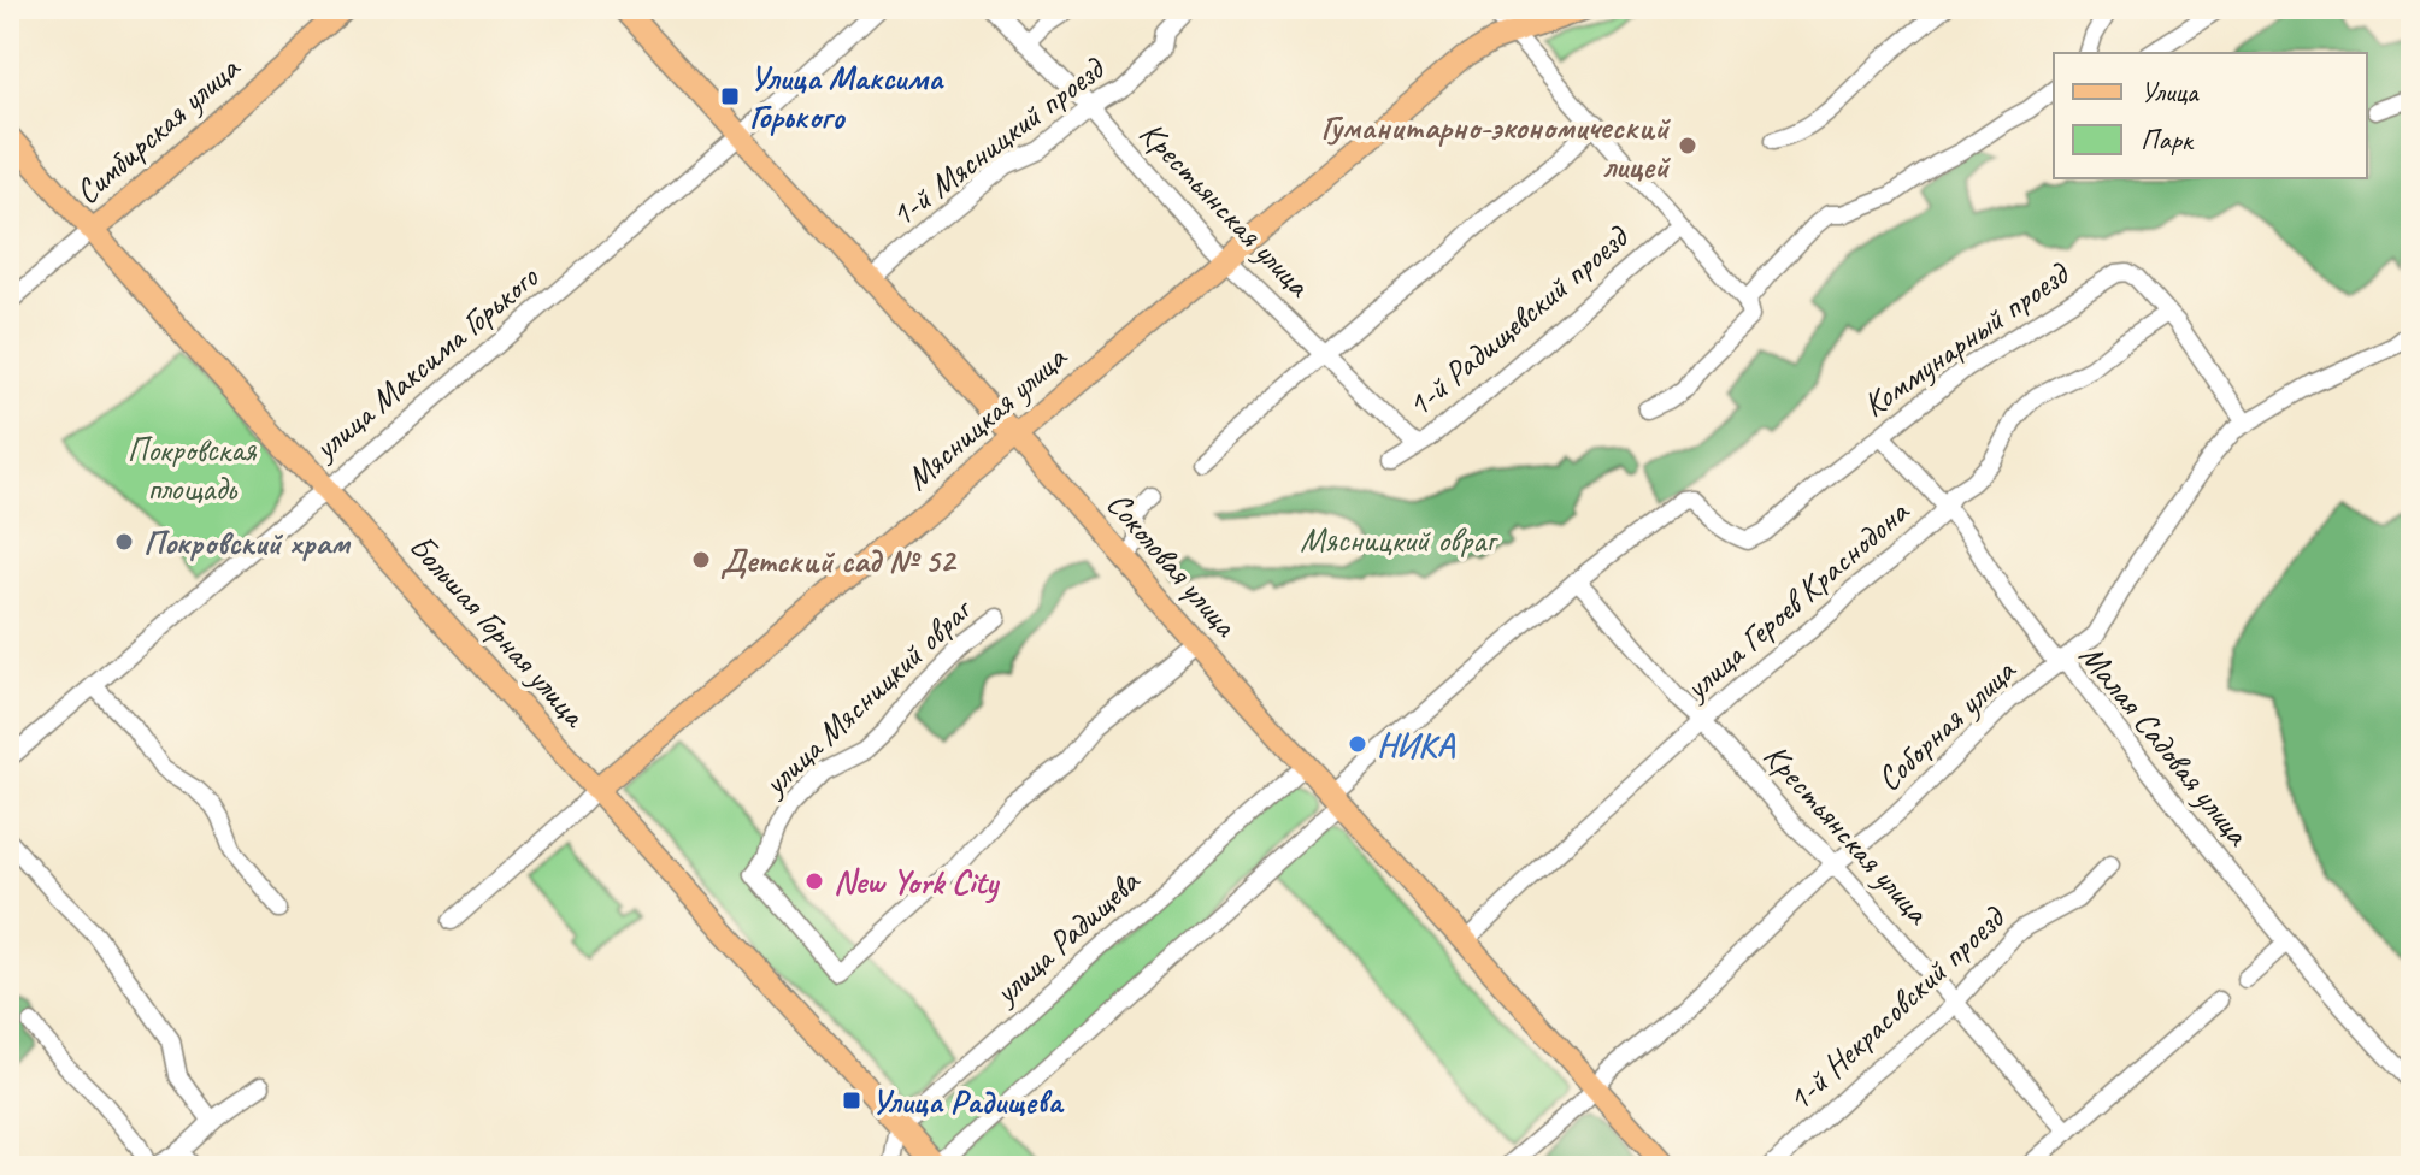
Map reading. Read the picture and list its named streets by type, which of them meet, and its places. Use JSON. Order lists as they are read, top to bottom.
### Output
{
  "streets": {
    "main road": [
      "Симбирская улица",
      "Мясницкая улица",
      "Соколовая улица",
      "Большая Горная улица"
    ],
    "street": [
      "1-й Мясницкий проезд",
      "Крестьянская улица",
      "1-й Радищевский проезд",
      "Коммунарный проезд",
      "улица Максима Горького",
      "улица Героев Краснодона",
      "улица Мясницкий овраг",
      "Соборная улица",
      "Малая Садовая улица",
      "улица Радищева",
      "1-й Некрасовский проезд"
    ]
  },
  "crossings": [
    ["Симбирская улица", "Большая Горная улица"],
    ["1-й Мясницкий проезд", "Крестьянская улица"],
    ["1-й Мясницкий проезд", "Соколовая улица"],
    ["Крестьянская улица", "1-й Радищевский проезд"],
    ["Крестьянская улица", "Коммунарный проезд"],
    ["Крестьянская улица", "Мясницкая улица"],
    ["Крестьянская улица", "улица Героев Краснодона"],
    ["Крестьянская улица", "Соборная улица"],
    ["Крестьянская улица", "1-й Некрасовский проезд"],
    ["Коммунарный проезд", "улица Героев Краснодона"],
    ["Коммунарный проезд", "Соборная улица"],
    ["Коммунарный проезд", "Малая Садовая улица"],
    ["улица Максима Горького", "Соколовая улица"],
    ["улица Максима Горького", "Большая Горная улица"],
    ["Мясницкая улица", "Соколовая улица"],
    ["Мясницкая улица", "Большая Горная улица"],
    ["Соколовая улица", "улица Героев Краснодона"],
    ["Соколовая улица", "улица Мясницкий овраг"],
    ["Соколовая улица", "Соборная улица"],
    ["Соколовая улица", "улица Радищева"],
    ["улица Героев Краснодона", "Малая Садовая улица"],
    ["Большая Горная улица", "улица Радищева"],
    ["Соборная улица", "Малая Садовая улица"]
  ],
  "parks": ["Покровская площадь", "Мясницкий овраг"],
  "places": {
    "transit": ["Улица Максима Горького", "Улица Радищева"],
    "other": [
      "Гуманитарно-экономический лицей",
      "Покровский храм",
      "Детский сад № 52",
      "НИКА",
      "New York City"
    ]
  },
  "legend": ["Улица", "Парк"]
}
